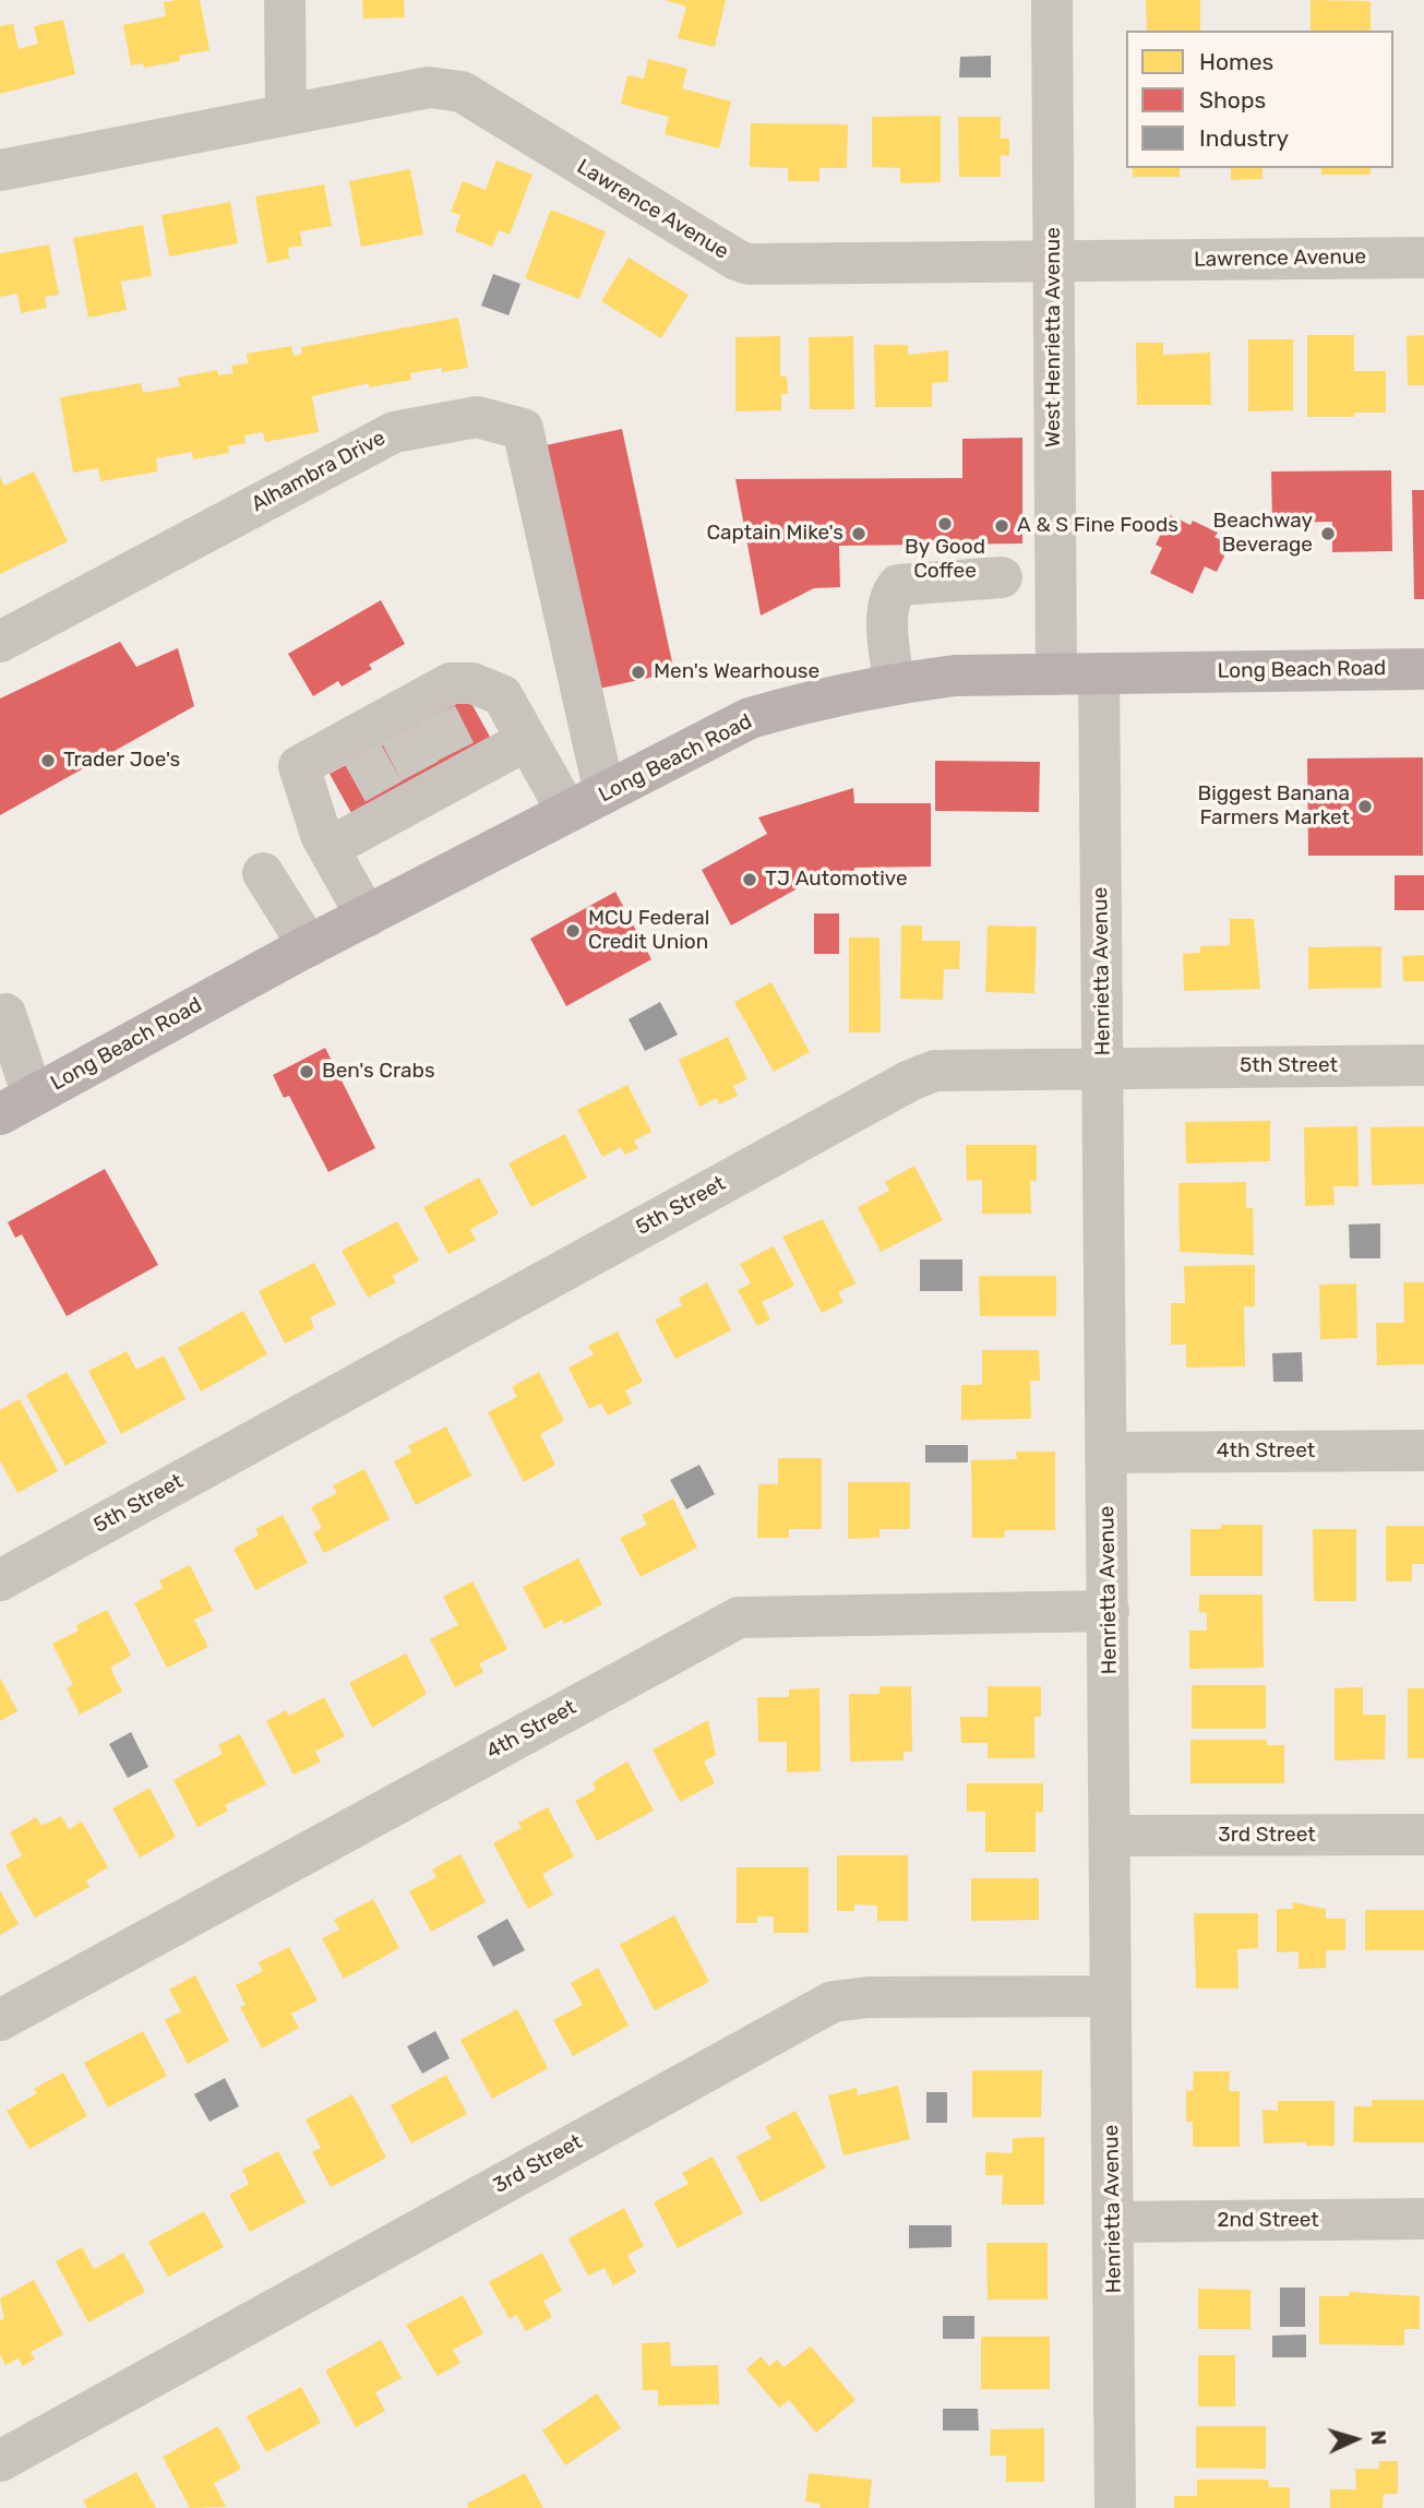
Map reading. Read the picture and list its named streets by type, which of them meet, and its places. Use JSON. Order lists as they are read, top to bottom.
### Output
{
  "streets": {
    "main road": ["Long Beach Road"],
    "street": [
      "Lawrence Avenue",
      "West Henrietta Avenue",
      "Alhambra Drive",
      "Henrietta Avenue",
      "5th Street",
      "4th Street",
      "3rd Street",
      "2nd Street"
    ]
  },
  "crossings": [
    ["Lawrence Avenue", "West Henrietta Avenue"],
    ["West Henrietta Avenue", "Long Beach Road"],
    ["Alhambra Drive", "Long Beach Road"],
    ["Long Beach Road", "Henrietta Avenue"],
    ["Henrietta Avenue", "5th Street"],
    ["Henrietta Avenue", "4th Street"],
    ["Henrietta Avenue", "3rd Street"],
    ["Henrietta Avenue", "2nd Street"]
  ],
  "places": [
    "By Good Coffee",
    "A & S Fine Foods",
    "Captain Mike's",
    "Beachway Beverage",
    "Men's Wearhouse",
    "Trader Joe's",
    "Biggest Banana Farmers Market",
    "TJ Automotive",
    "MCU Federal Credit Union",
    "Ben's Crabs"
  ],
  "legend": ["Homes", "Shops", "Industry"],
  "north": "right"
}
